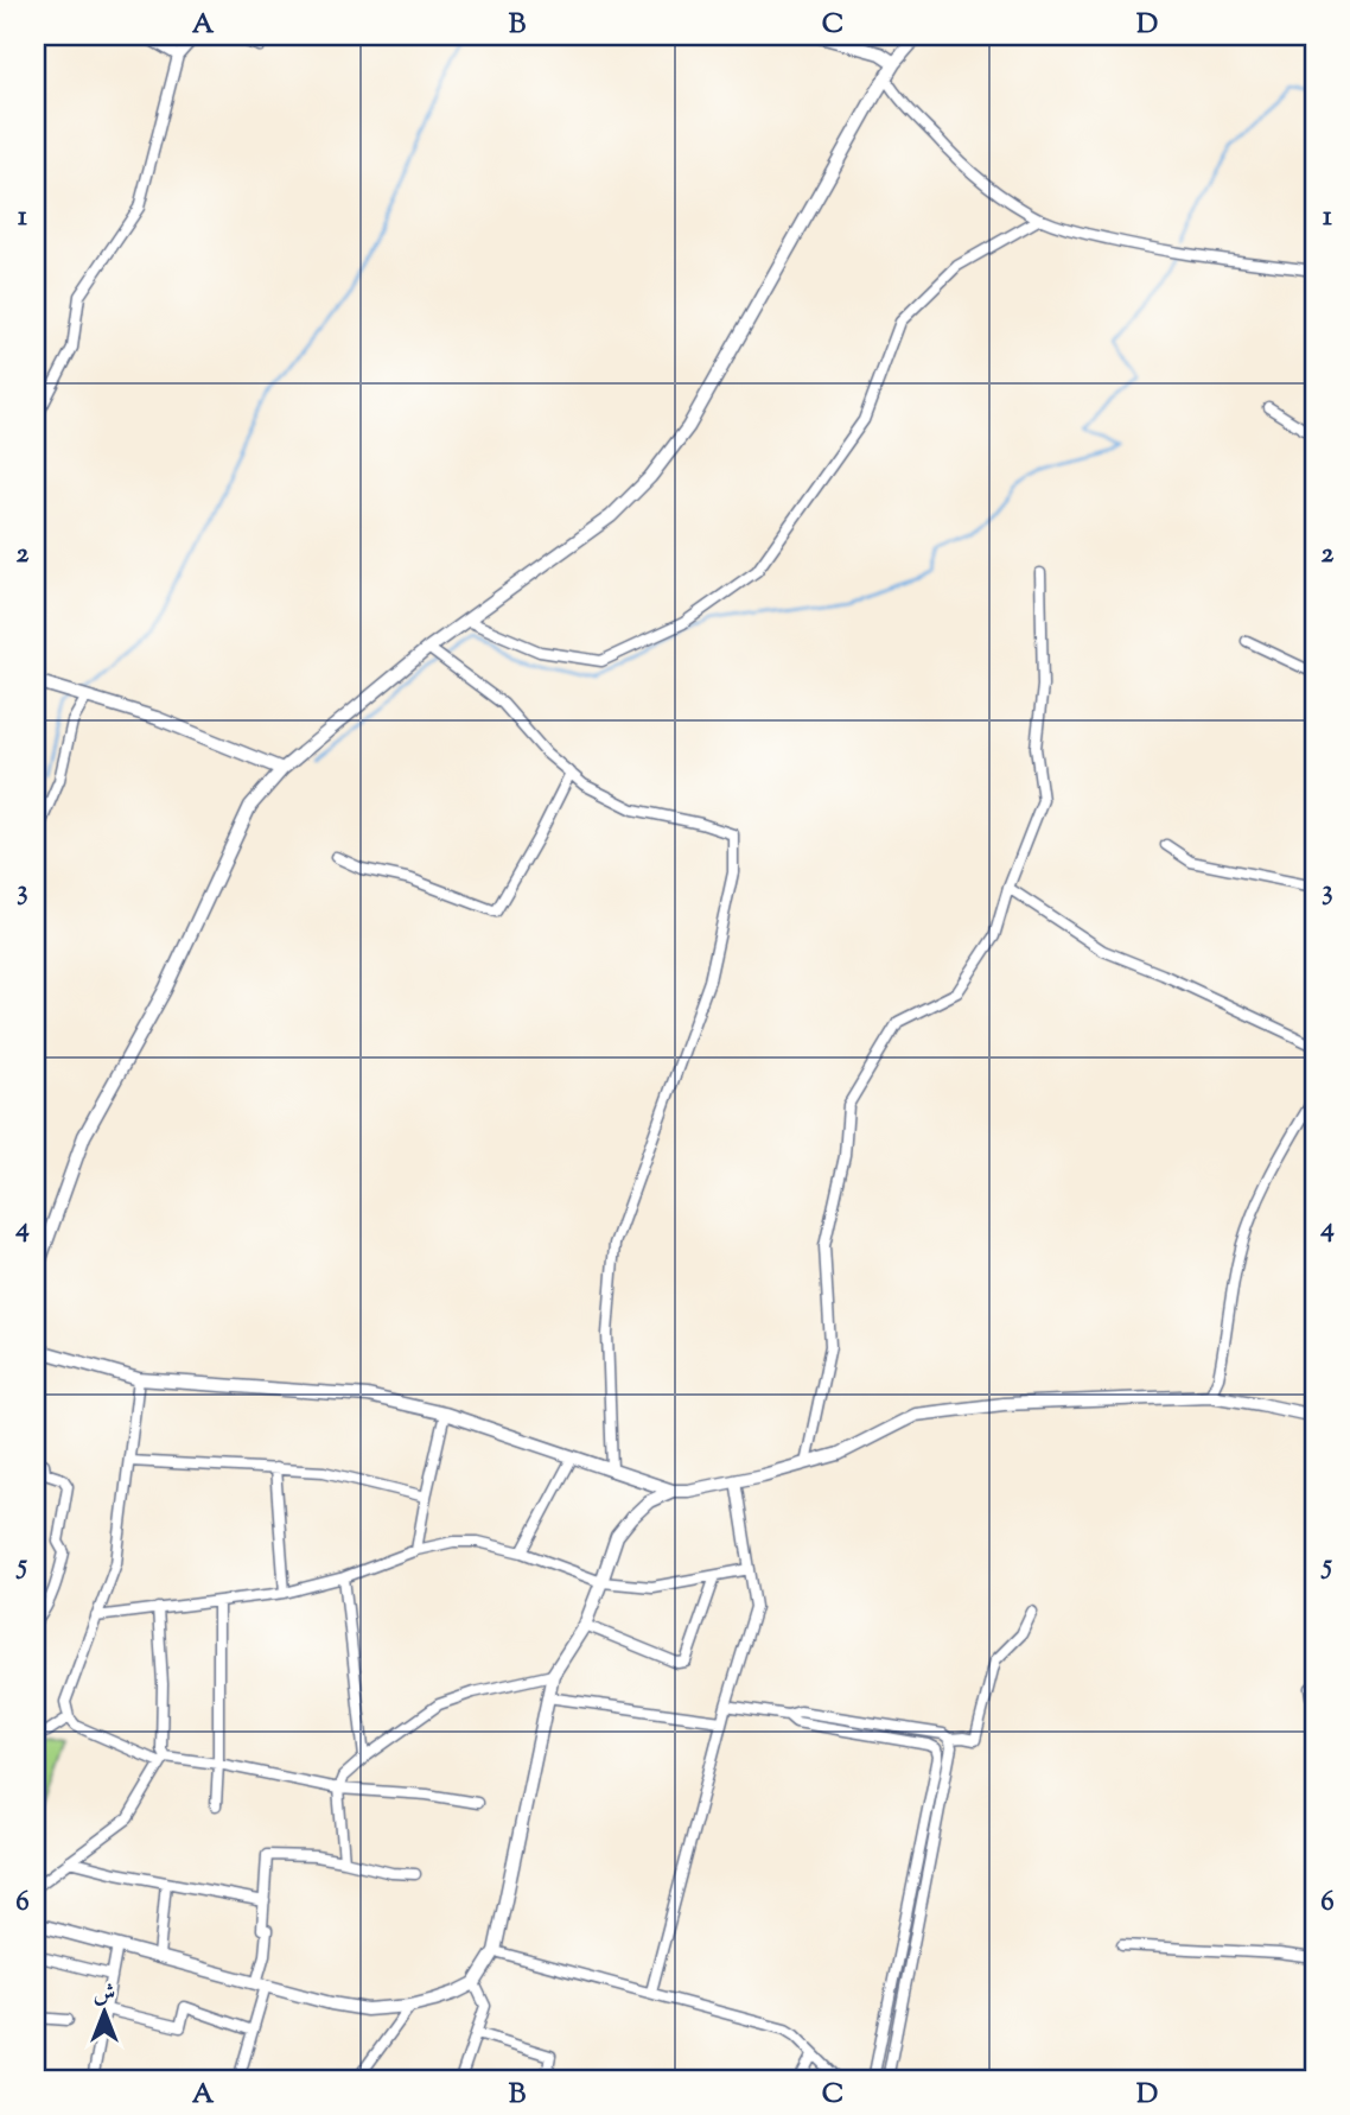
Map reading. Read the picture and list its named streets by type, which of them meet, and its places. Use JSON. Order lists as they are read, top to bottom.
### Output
{
  "north": "top",
  "grid": {
    "columns": [
      "A",
      "B",
      "C",
      "D"
    ],
    "rows": [
      "1",
      "2",
      "3",
      "4",
      "5",
      "6"
    ]
  }
}
